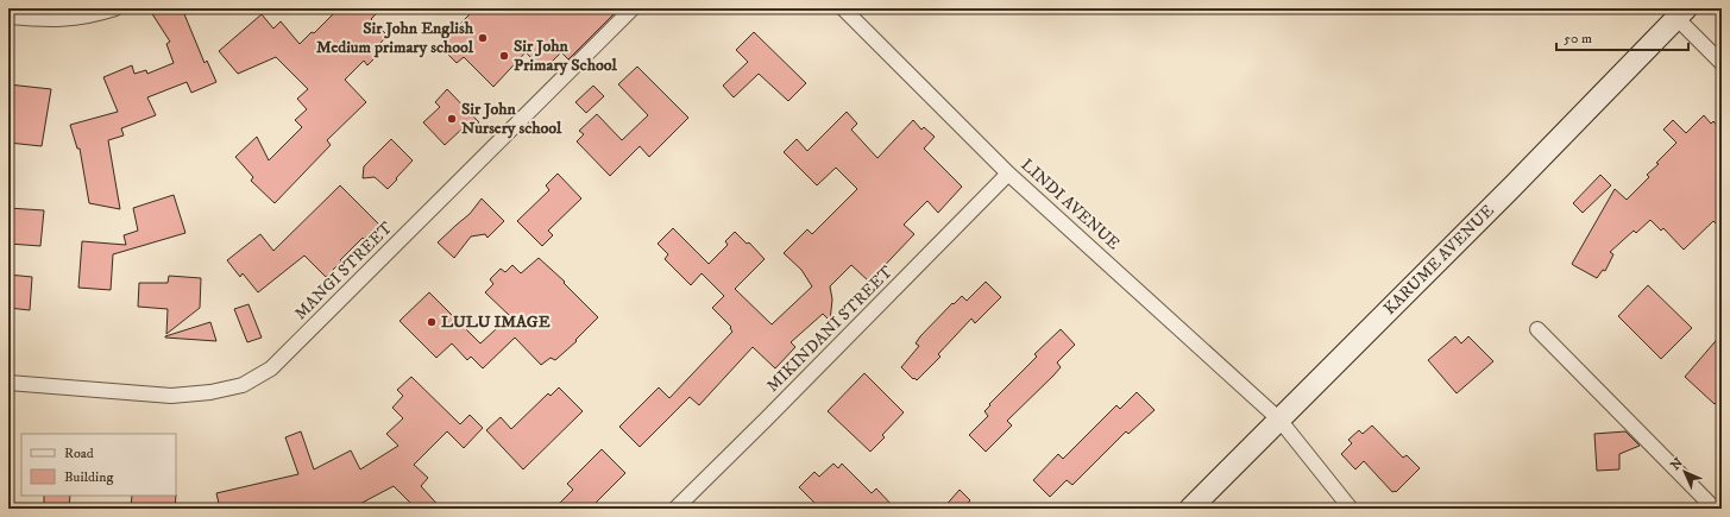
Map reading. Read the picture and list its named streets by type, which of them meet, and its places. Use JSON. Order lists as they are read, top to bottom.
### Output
{
  "streets": {
    "main road": ["KARUME AVENUE"],
    "street": ["LINDI AVENUE", "MANGI STREET", "MIKINDANI STREET"]
  },
  "crossings": [
    ["LINDI AVENUE", "KARUME AVENUE"],
    ["LINDI AVENUE", "MIKINDANI STREET"]
  ],
  "places": [
    "Sir John English Medium primary school",
    "Sir John Primary School",
    "Sir John Nursery school",
    "LULU IMAGE"
  ],
  "legend": ["Road", "Building"],
  "scale_bar": "50 m",
  "north": "top left"
}
